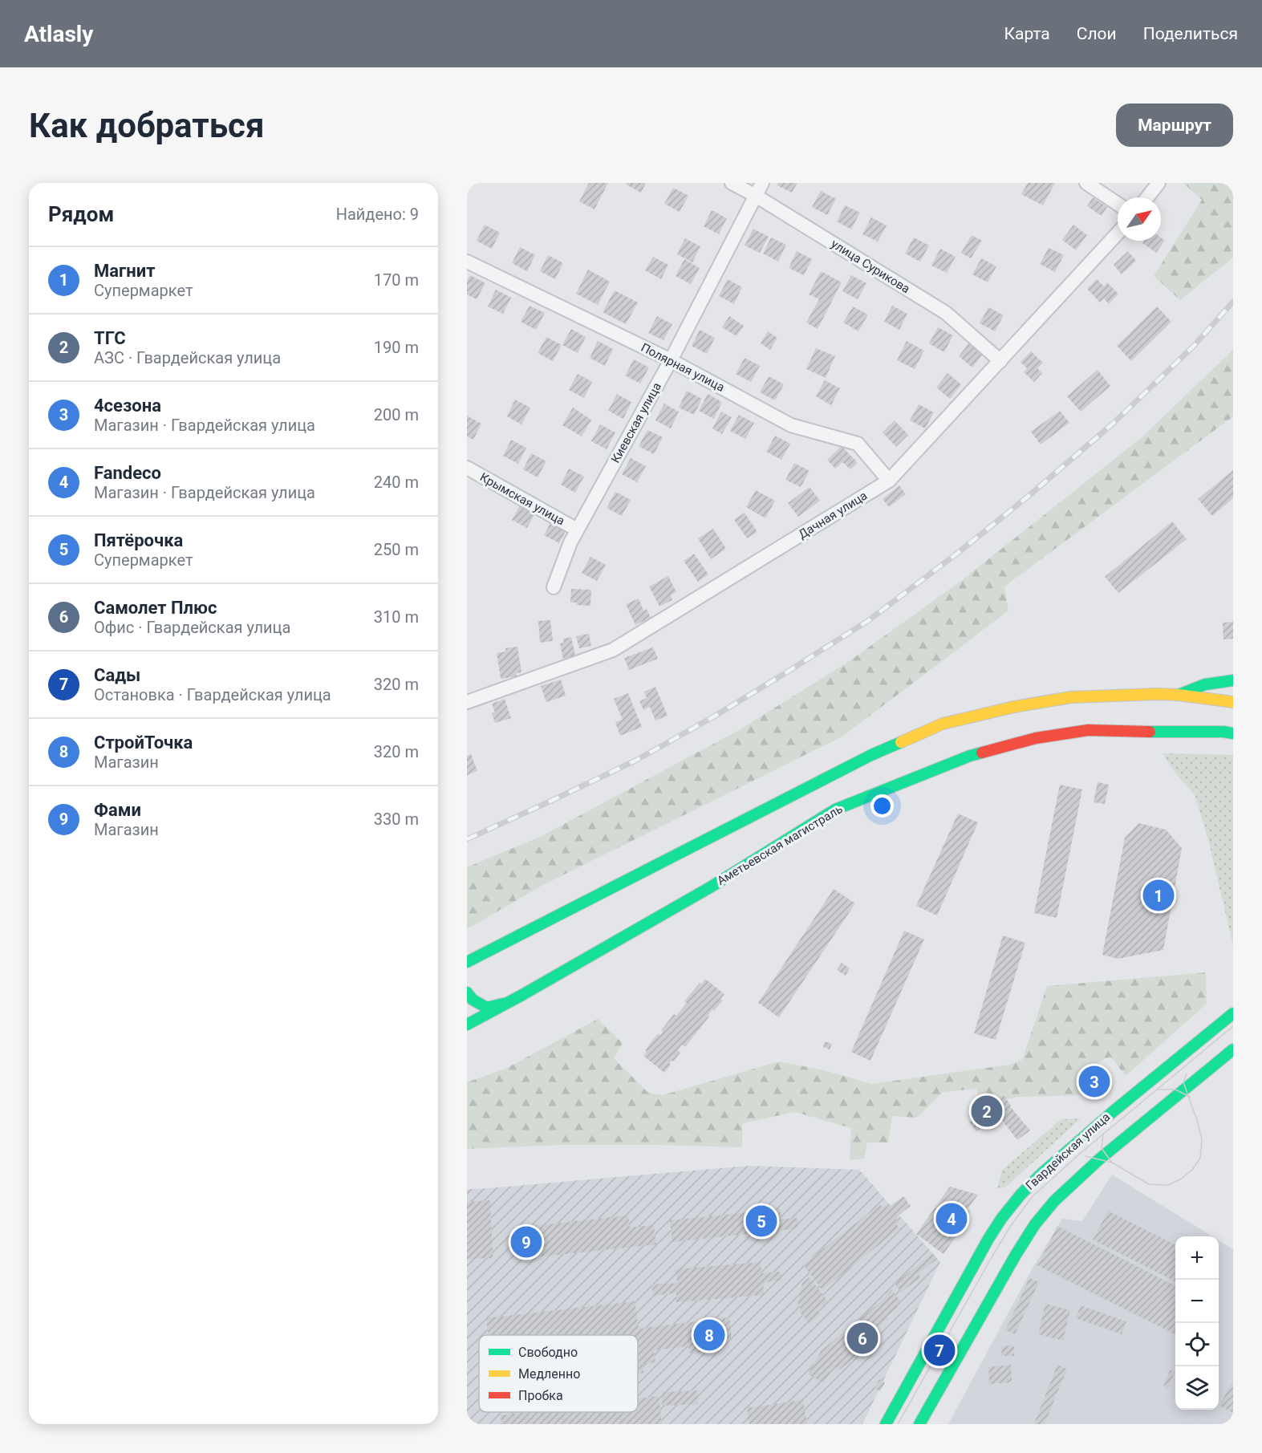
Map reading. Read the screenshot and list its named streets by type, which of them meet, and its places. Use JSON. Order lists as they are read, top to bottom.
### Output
{
  "streets": {
    "main road": ["Аметьевская магистраль", "Гвардейская улица"],
    "street": [
      "улица Сурикова",
      "Полярная улица",
      "Киевская улица",
      "Крымская улица",
      "Дачная улица"
    ]
  },
  "crossings": [
    ["улица Сурикова", "Киевская улица"],
    ["улица Сурикова", "Дачная улица"],
    ["Полярная улица", "Киевская улица"],
    ["Полярная улица", "Дачная улица"],
    ["Киевская улица", "Крымская улица"]
  ],
  "legend": ["Свободно", "Медленно", "Пробка"],
  "north": "top right",
  "page": {
    "header": "Atlasly",
    "nav": ["Карта", "Слои", "Поделиться"],
    "buttons": "Маршрут",
    "title": "Как добраться",
    "heading": ["Рядом", "Найдено: 9"],
    "list": [
      {
        "mark": "1",
        "name": "Магнит",
        "note": "Супермаркет",
        "value": "170 m"
      },
      {
        "mark": "2",
        "name": "ТГС",
        "note": "АЗС · Гвардейская улица",
        "value": "190 m"
      },
      {
        "mark": "3",
        "name": "4сезона",
        "note": "Магазин · Гвардейская улица",
        "value": "200 m"
      },
      {
        "mark": "4",
        "name": "Fandeco",
        "note": "Магазин · Гвардейская улица",
        "value": "240 m"
      },
      {
        "mark": "5",
        "name": "Пятёрочка",
        "note": "Супермаркет",
        "value": "250 m"
      },
      {
        "mark": "6",
        "name": "Самолет Плюс",
        "note": "Офис · Гвардейская улица",
        "value": "310 m"
      },
      {
        "mark": "7",
        "name": "Сады",
        "note": "Остановка · Гвардейская улица",
        "value": "320 m"
      },
      {
        "mark": "8",
        "name": "СтройТочка",
        "note": "Магазин",
        "value": "320 m"
      },
      {
        "mark": "9",
        "name": "Фами",
        "note": "Магазин",
        "value": "330 m"
      }
    ],
    "pins": [
      "1",
      "3",
      "2",
      "4",
      "5",
      "9",
      "8",
      "6",
      "7"
    ],
    "map_buttons": ["+", "−"]
  }
}
